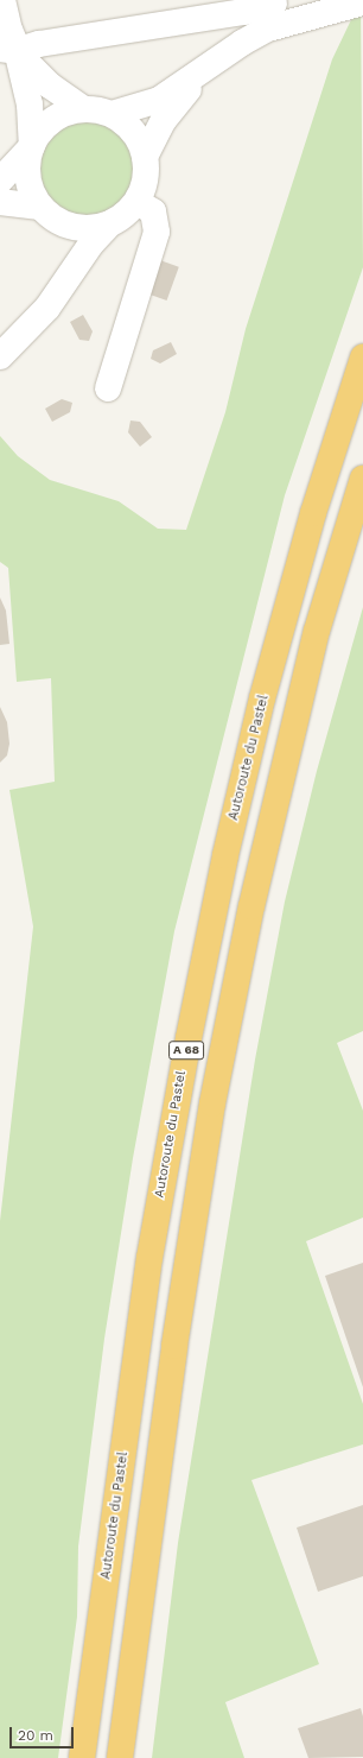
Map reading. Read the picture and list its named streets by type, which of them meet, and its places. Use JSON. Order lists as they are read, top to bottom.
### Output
{
  "streets": {
    "highway": ["Autoroute du Pastel", "A 68"]
  },
  "scale_bar": "20 m"
}
